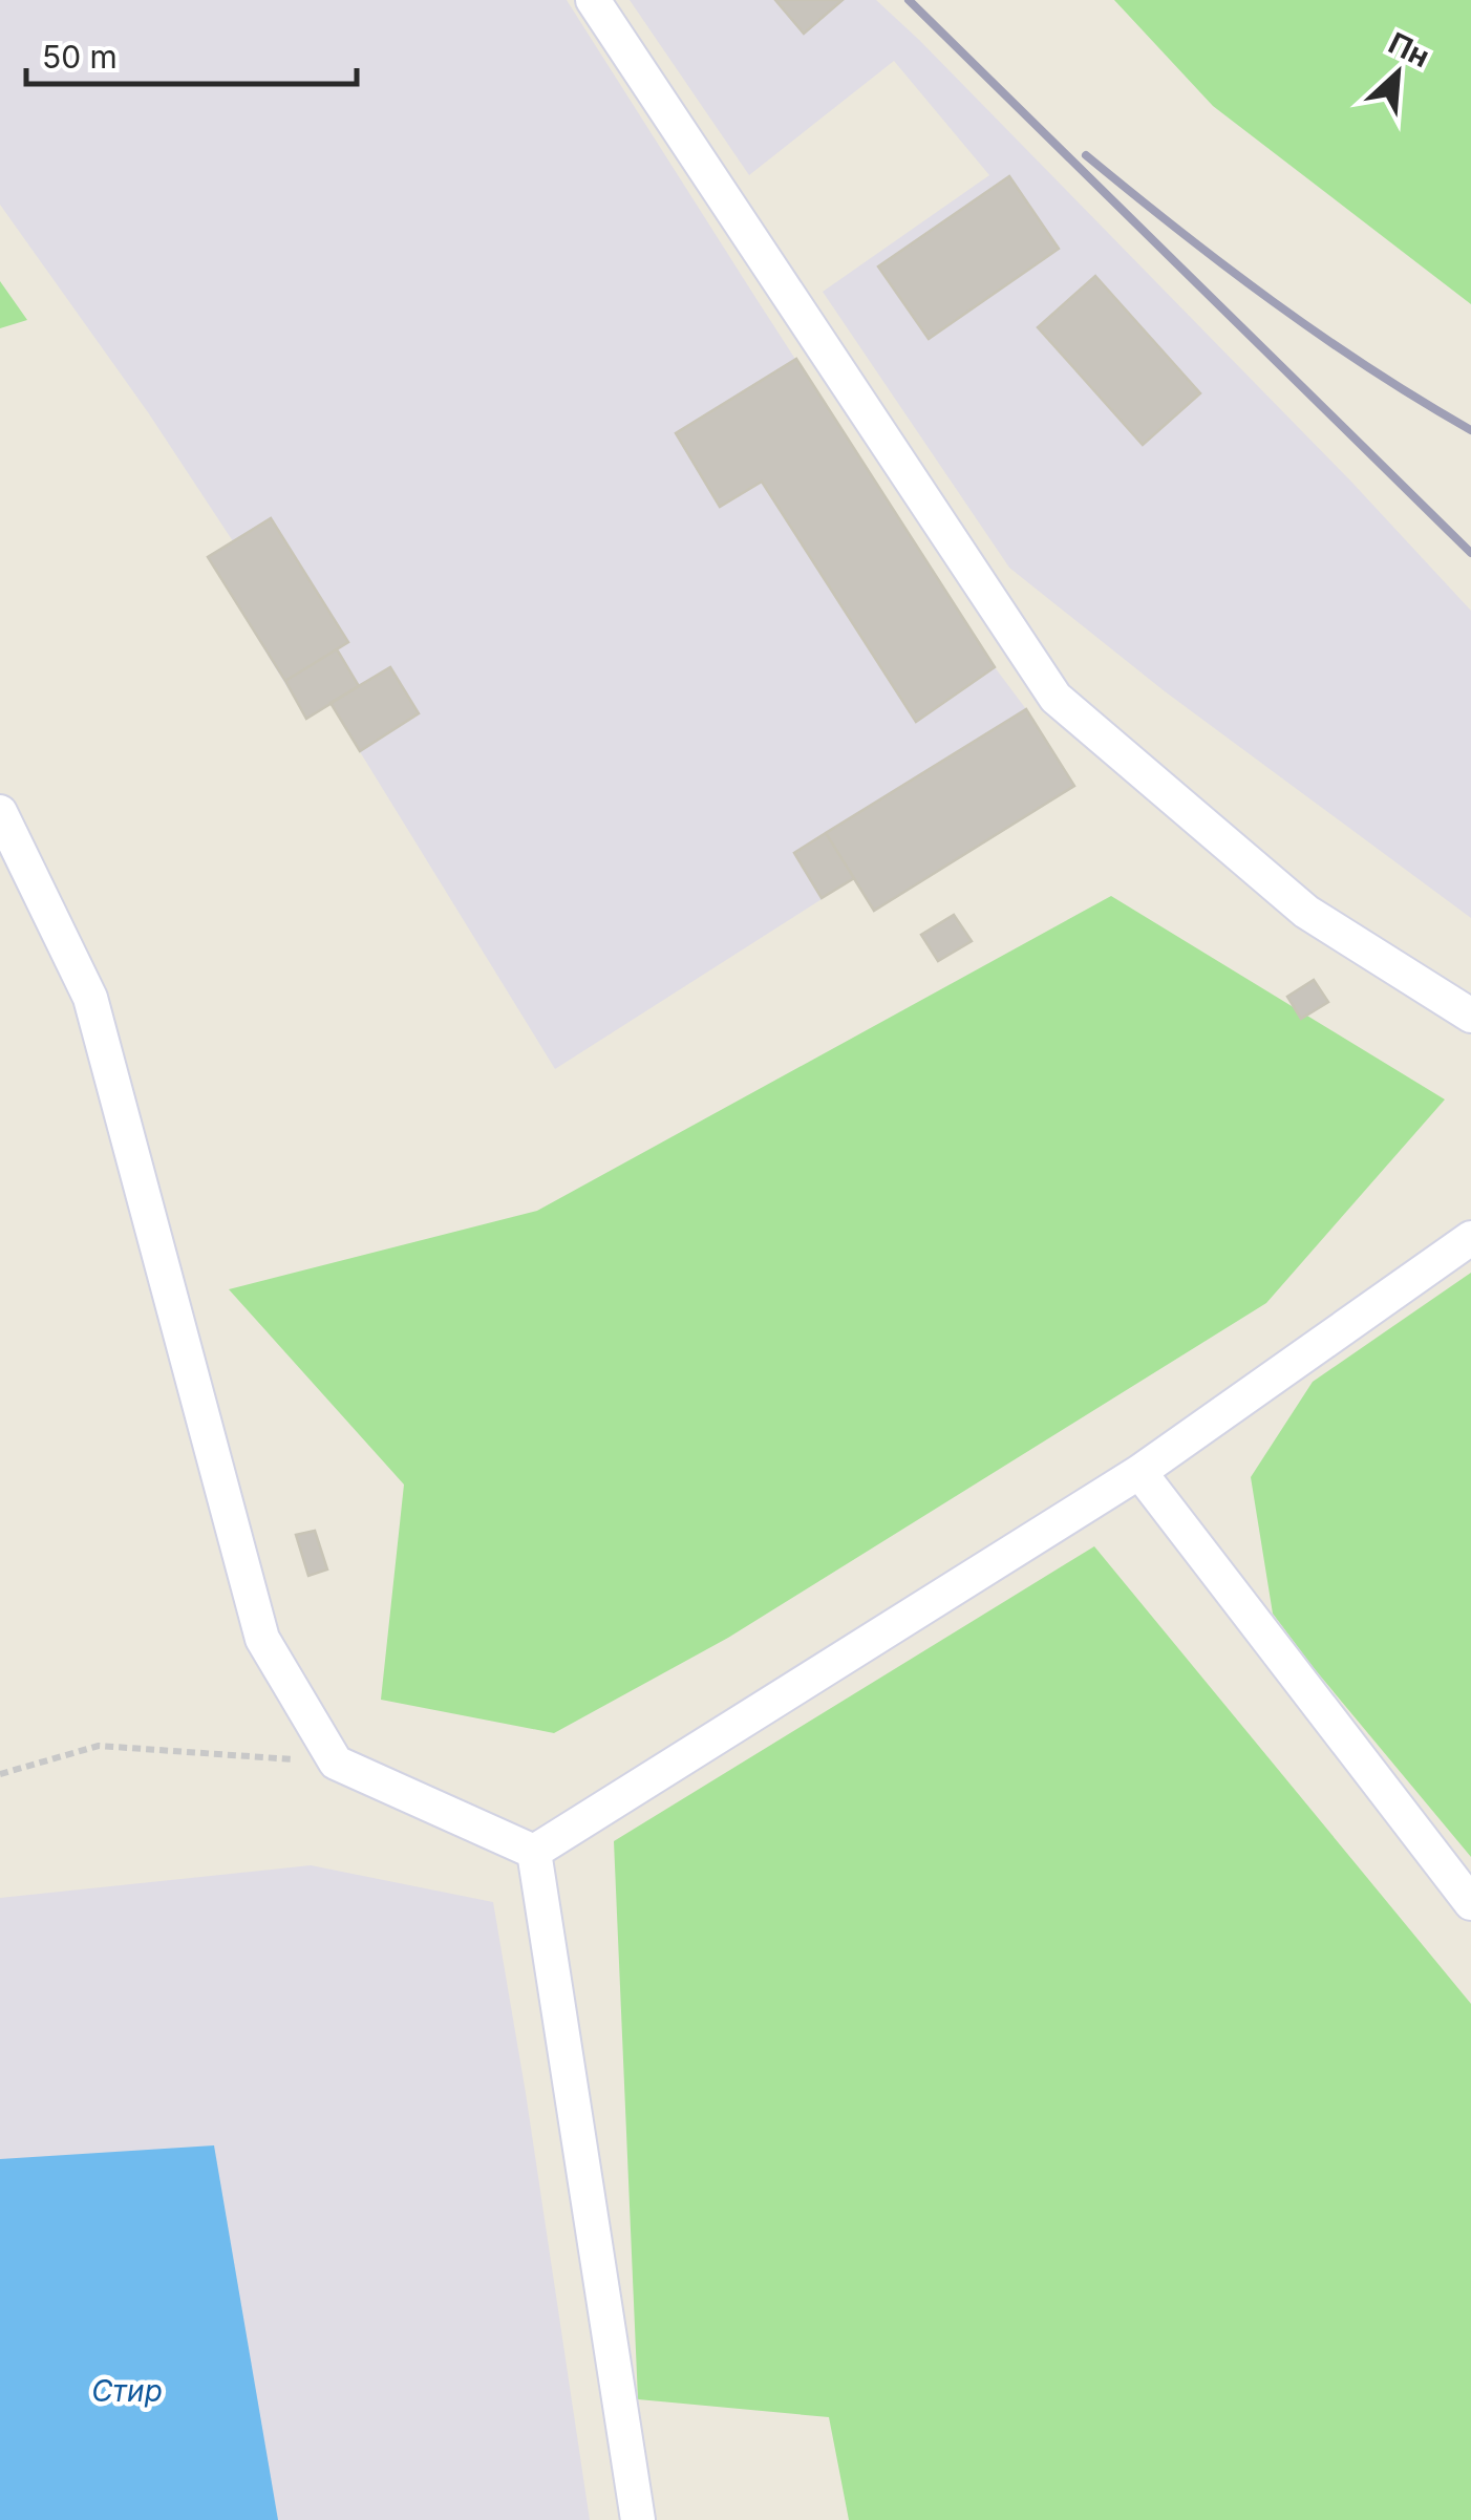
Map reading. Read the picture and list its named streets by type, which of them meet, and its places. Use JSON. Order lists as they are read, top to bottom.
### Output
{
  "water": ["Стир"],
  "scale_bar": "50 m",
  "north": "top right"
}
